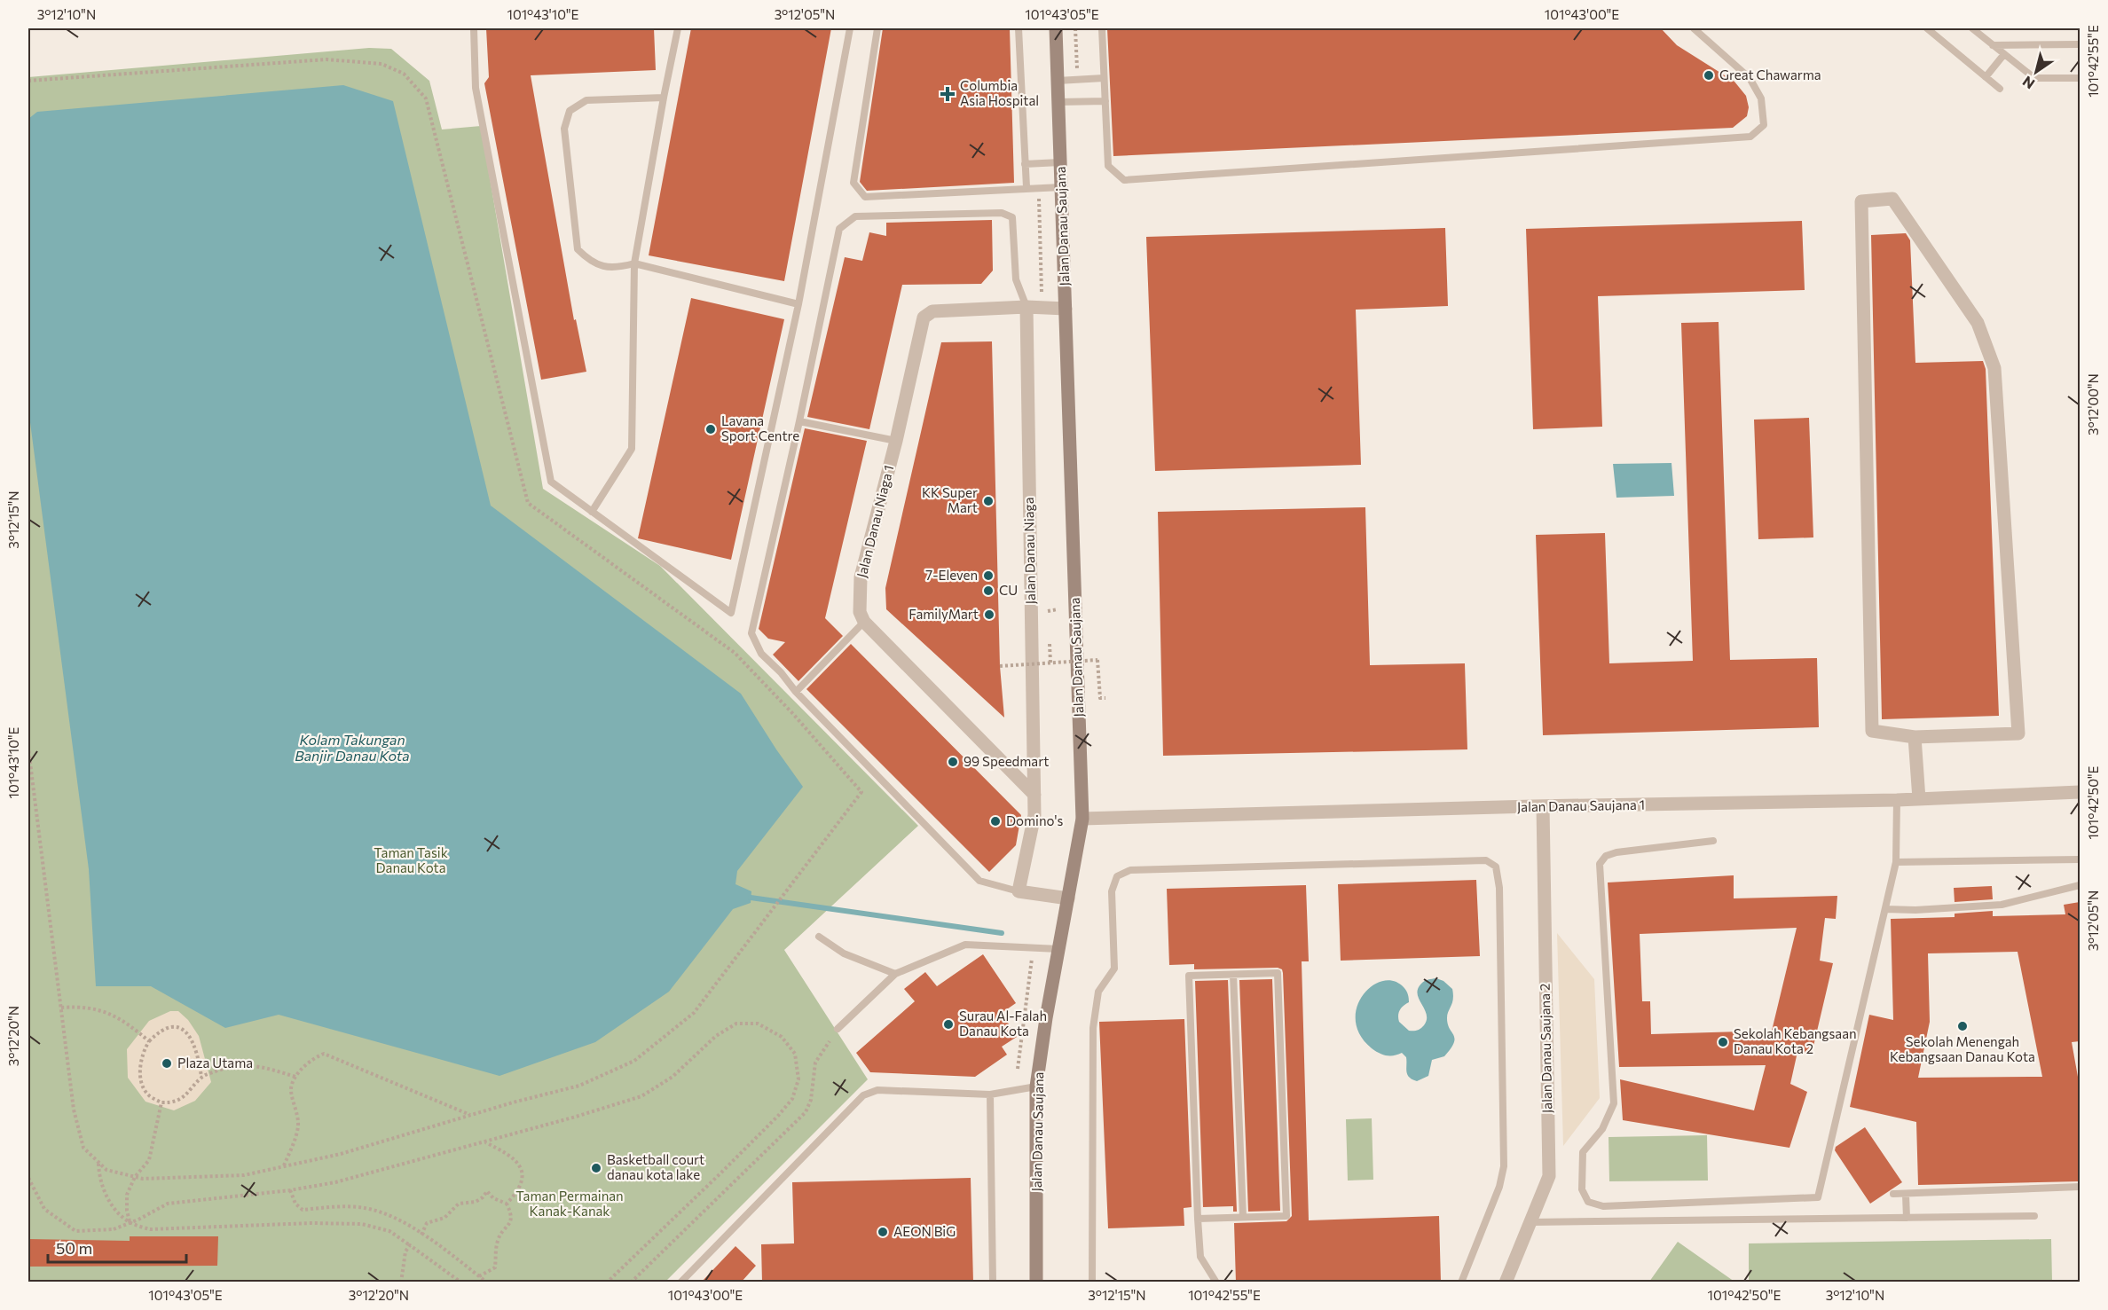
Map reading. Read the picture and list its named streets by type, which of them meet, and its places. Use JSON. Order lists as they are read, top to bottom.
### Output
{
  "streets": {
    "street": [
      "Jalan Danau Saujana",
      "Jalan Danau Niaga 1",
      "Jalan Danau Niaga",
      "Jalan Danau Saujana 1",
      "Jalan Danau Saujana 2"
    ]
  },
  "crossings": [
    ["Jalan Danau Saujana", "Jalan Danau Niaga 1"],
    ["Jalan Danau Saujana", "Jalan Danau Saujana 1"],
    ["Jalan Danau Niaga 1", "Jalan Danau Niaga"],
    ["Jalan Danau Saujana 1", "Jalan Danau Saujana 2"]
  ],
  "water": ["Kolam Takungan Banjir Danau Kota"],
  "parks": ["Taman Tasik Danau Kota", "Taman Permainan Kanak-Kanak"],
  "places": {
    "other": [
      "Great Chawarma",
      "Lavana Sport Centre",
      "KK Super Mart",
      "7-Eleven",
      "CU",
      "FamilyMart",
      "99 Speedmart",
      "Domino's",
      "Surau Al-Falah Danau Kota",
      "Sekolah Menengah Kebangsaan Danau Kota",
      "Sekolah Kebangsaan Danau Kota 2",
      "Plaza Utama",
      "Basketball court danau kota lake",
      "AEON BiG"
    ],
    "health": ["Columbia Asia Hospital"]
  },
  "scale_bar": "50 m",
  "north": "bottom left",
  "coordinates": [
    "3°12'10\"N",
    "101°43'10\"E",
    "3°12'05\"N",
    "101°43'05\"E",
    "101°43'00\"E",
    "101°42'55\"E",
    "3°12'00\"N",
    "3°12'15\"N",
    "101°42'50\"E",
    "3°12'20\"N"
  ]
}
